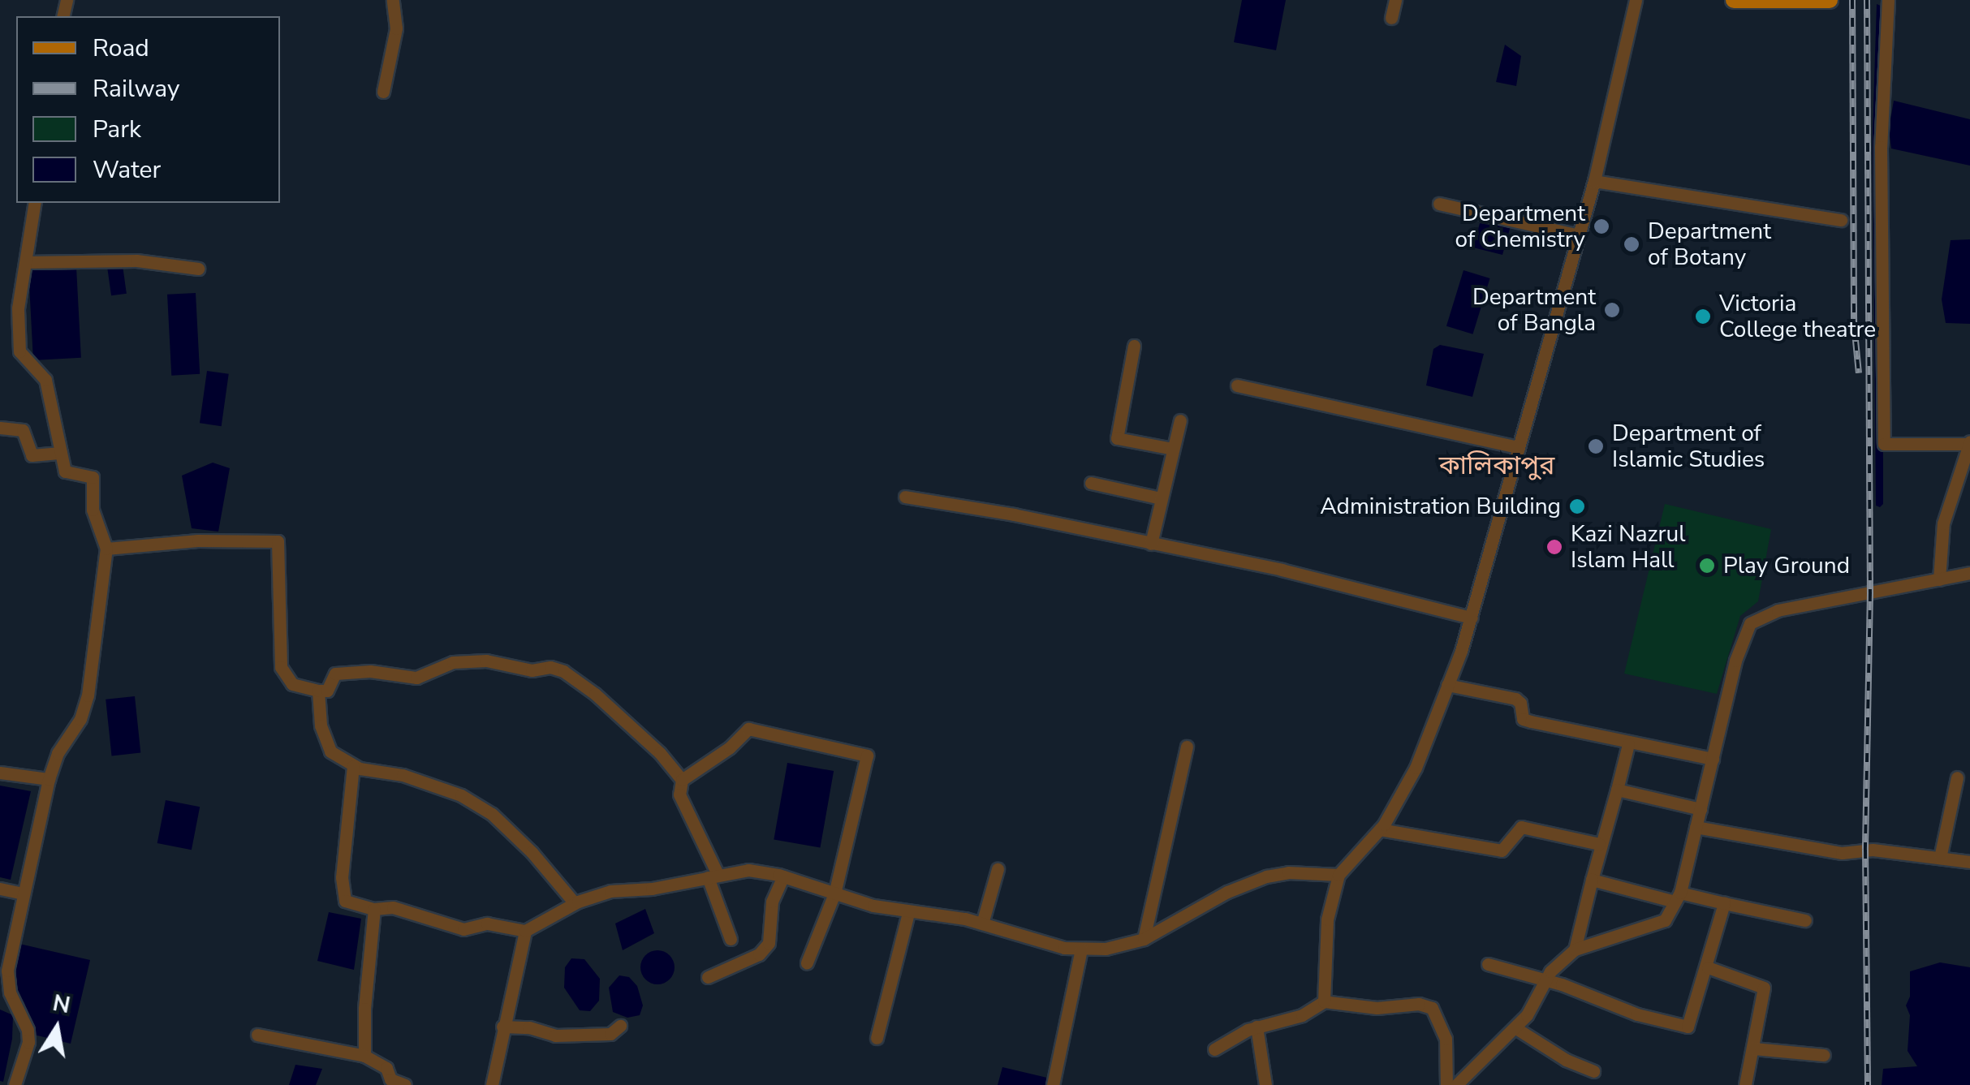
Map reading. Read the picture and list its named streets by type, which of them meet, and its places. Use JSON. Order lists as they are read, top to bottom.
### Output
{
  "districts": ["কালিকাপুর"],
  "places": [
    "Department of Chemistry",
    "Department of Botany",
    "Department of Bangla",
    "Victoria College theatre",
    "Department of Islamic Studies",
    "Administration Building",
    "Kazi Nazrul Islam Hall",
    "Play Ground"
  ],
  "legend": [
    "Road",
    "Railway",
    "Park",
    "Water"
  ],
  "north": "top"
}
